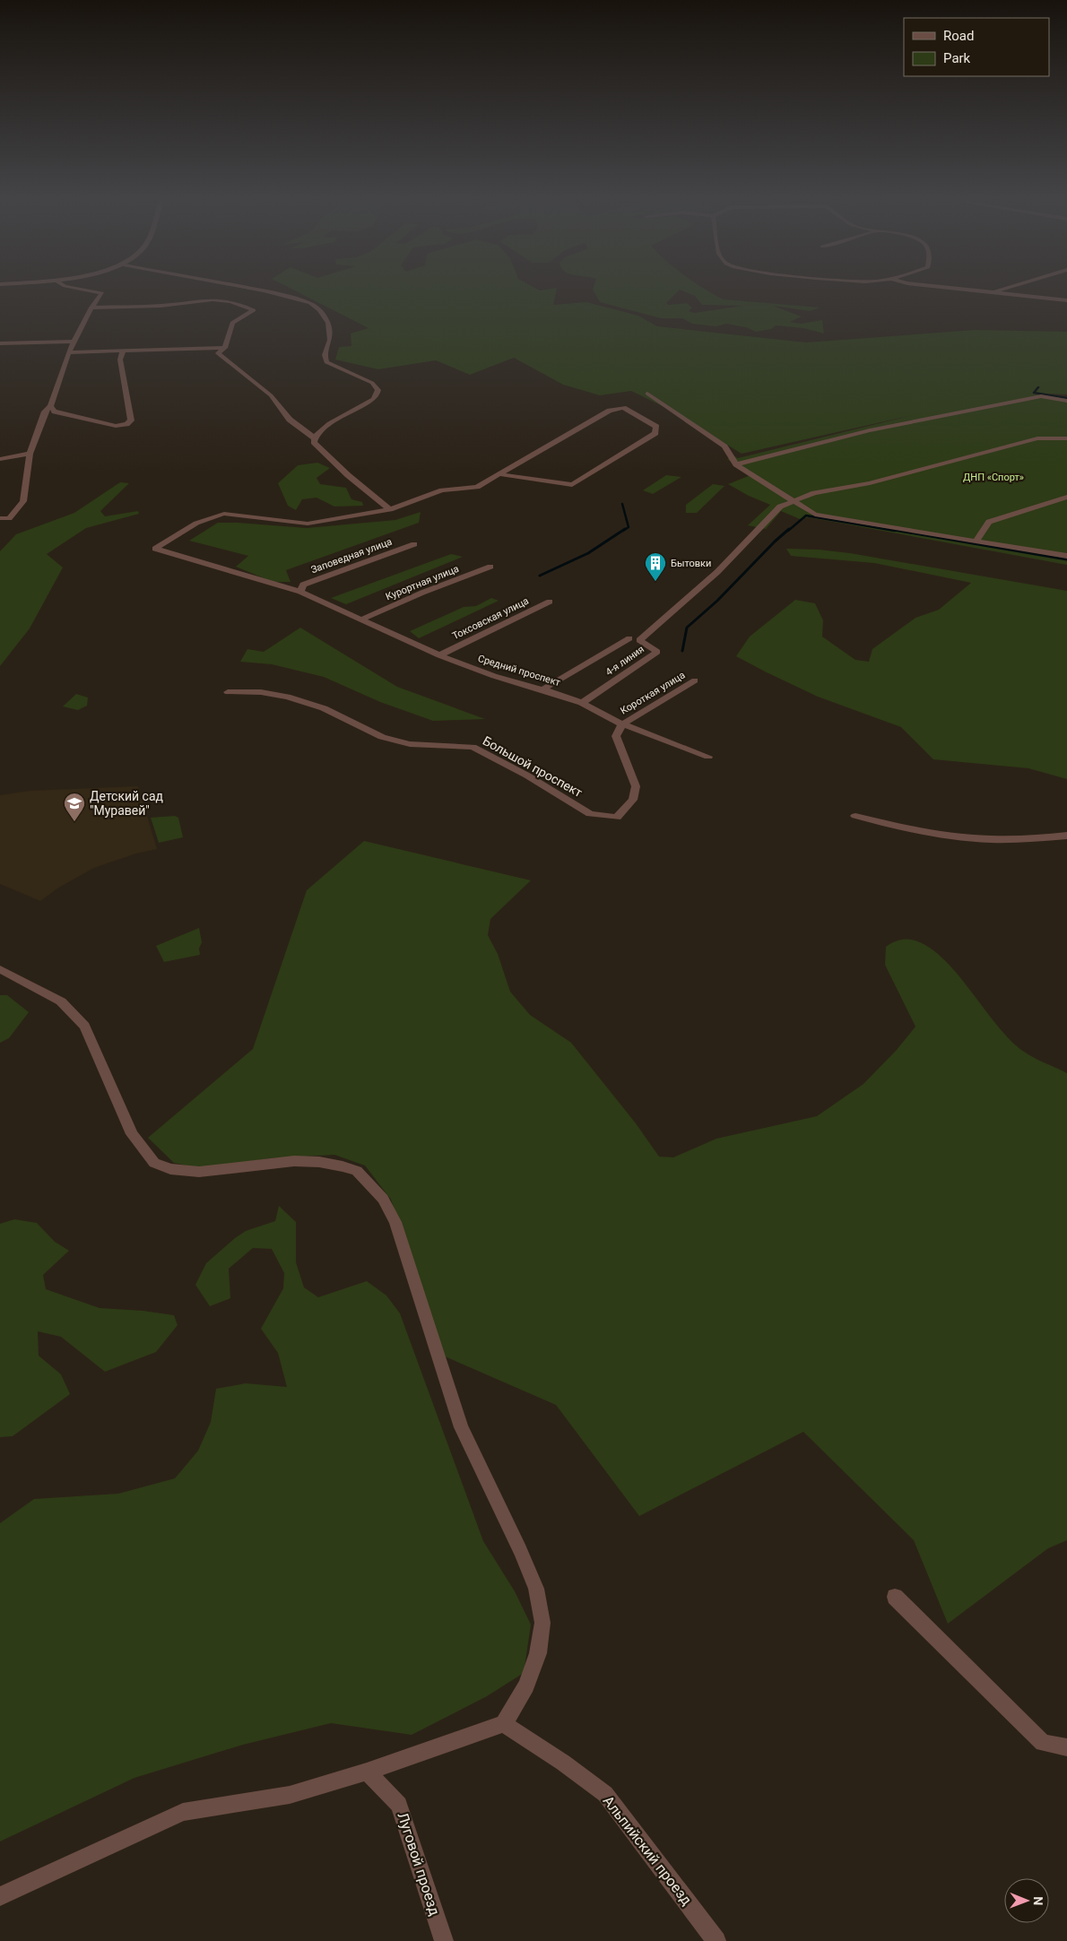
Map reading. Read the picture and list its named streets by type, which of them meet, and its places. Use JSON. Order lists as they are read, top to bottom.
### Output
{
  "streets": {
    "street": [
      "Заповедная улица",
      "Курортная улица",
      "Токсовская улица",
      "4-я линия",
      "Средний проспект",
      "Короткая улица",
      "Большой проспект",
      "Альпийский проезд",
      "Луговой проезд"
    ]
  },
  "crossings": [
    ["Заповедная улица", "Средний проспект"],
    ["Курортная улица", "Средний проспект"],
    ["Токсовская улица", "Средний проспект"],
    ["4-я линия", "Средний проспект"],
    ["Средний проспект", "Короткая улица"],
    ["Средний проспект", "Большой проспект"],
    ["Короткая улица", "Большой проспект"]
  ],
  "parks": ["ДНП «Спорт»"],
  "places": {
    "building": ["Бытовки"],
    "school or university": ["Детский сад \"Муравей\""]
  },
  "legend": ["Road", "Park"],
  "north": "right"
}
